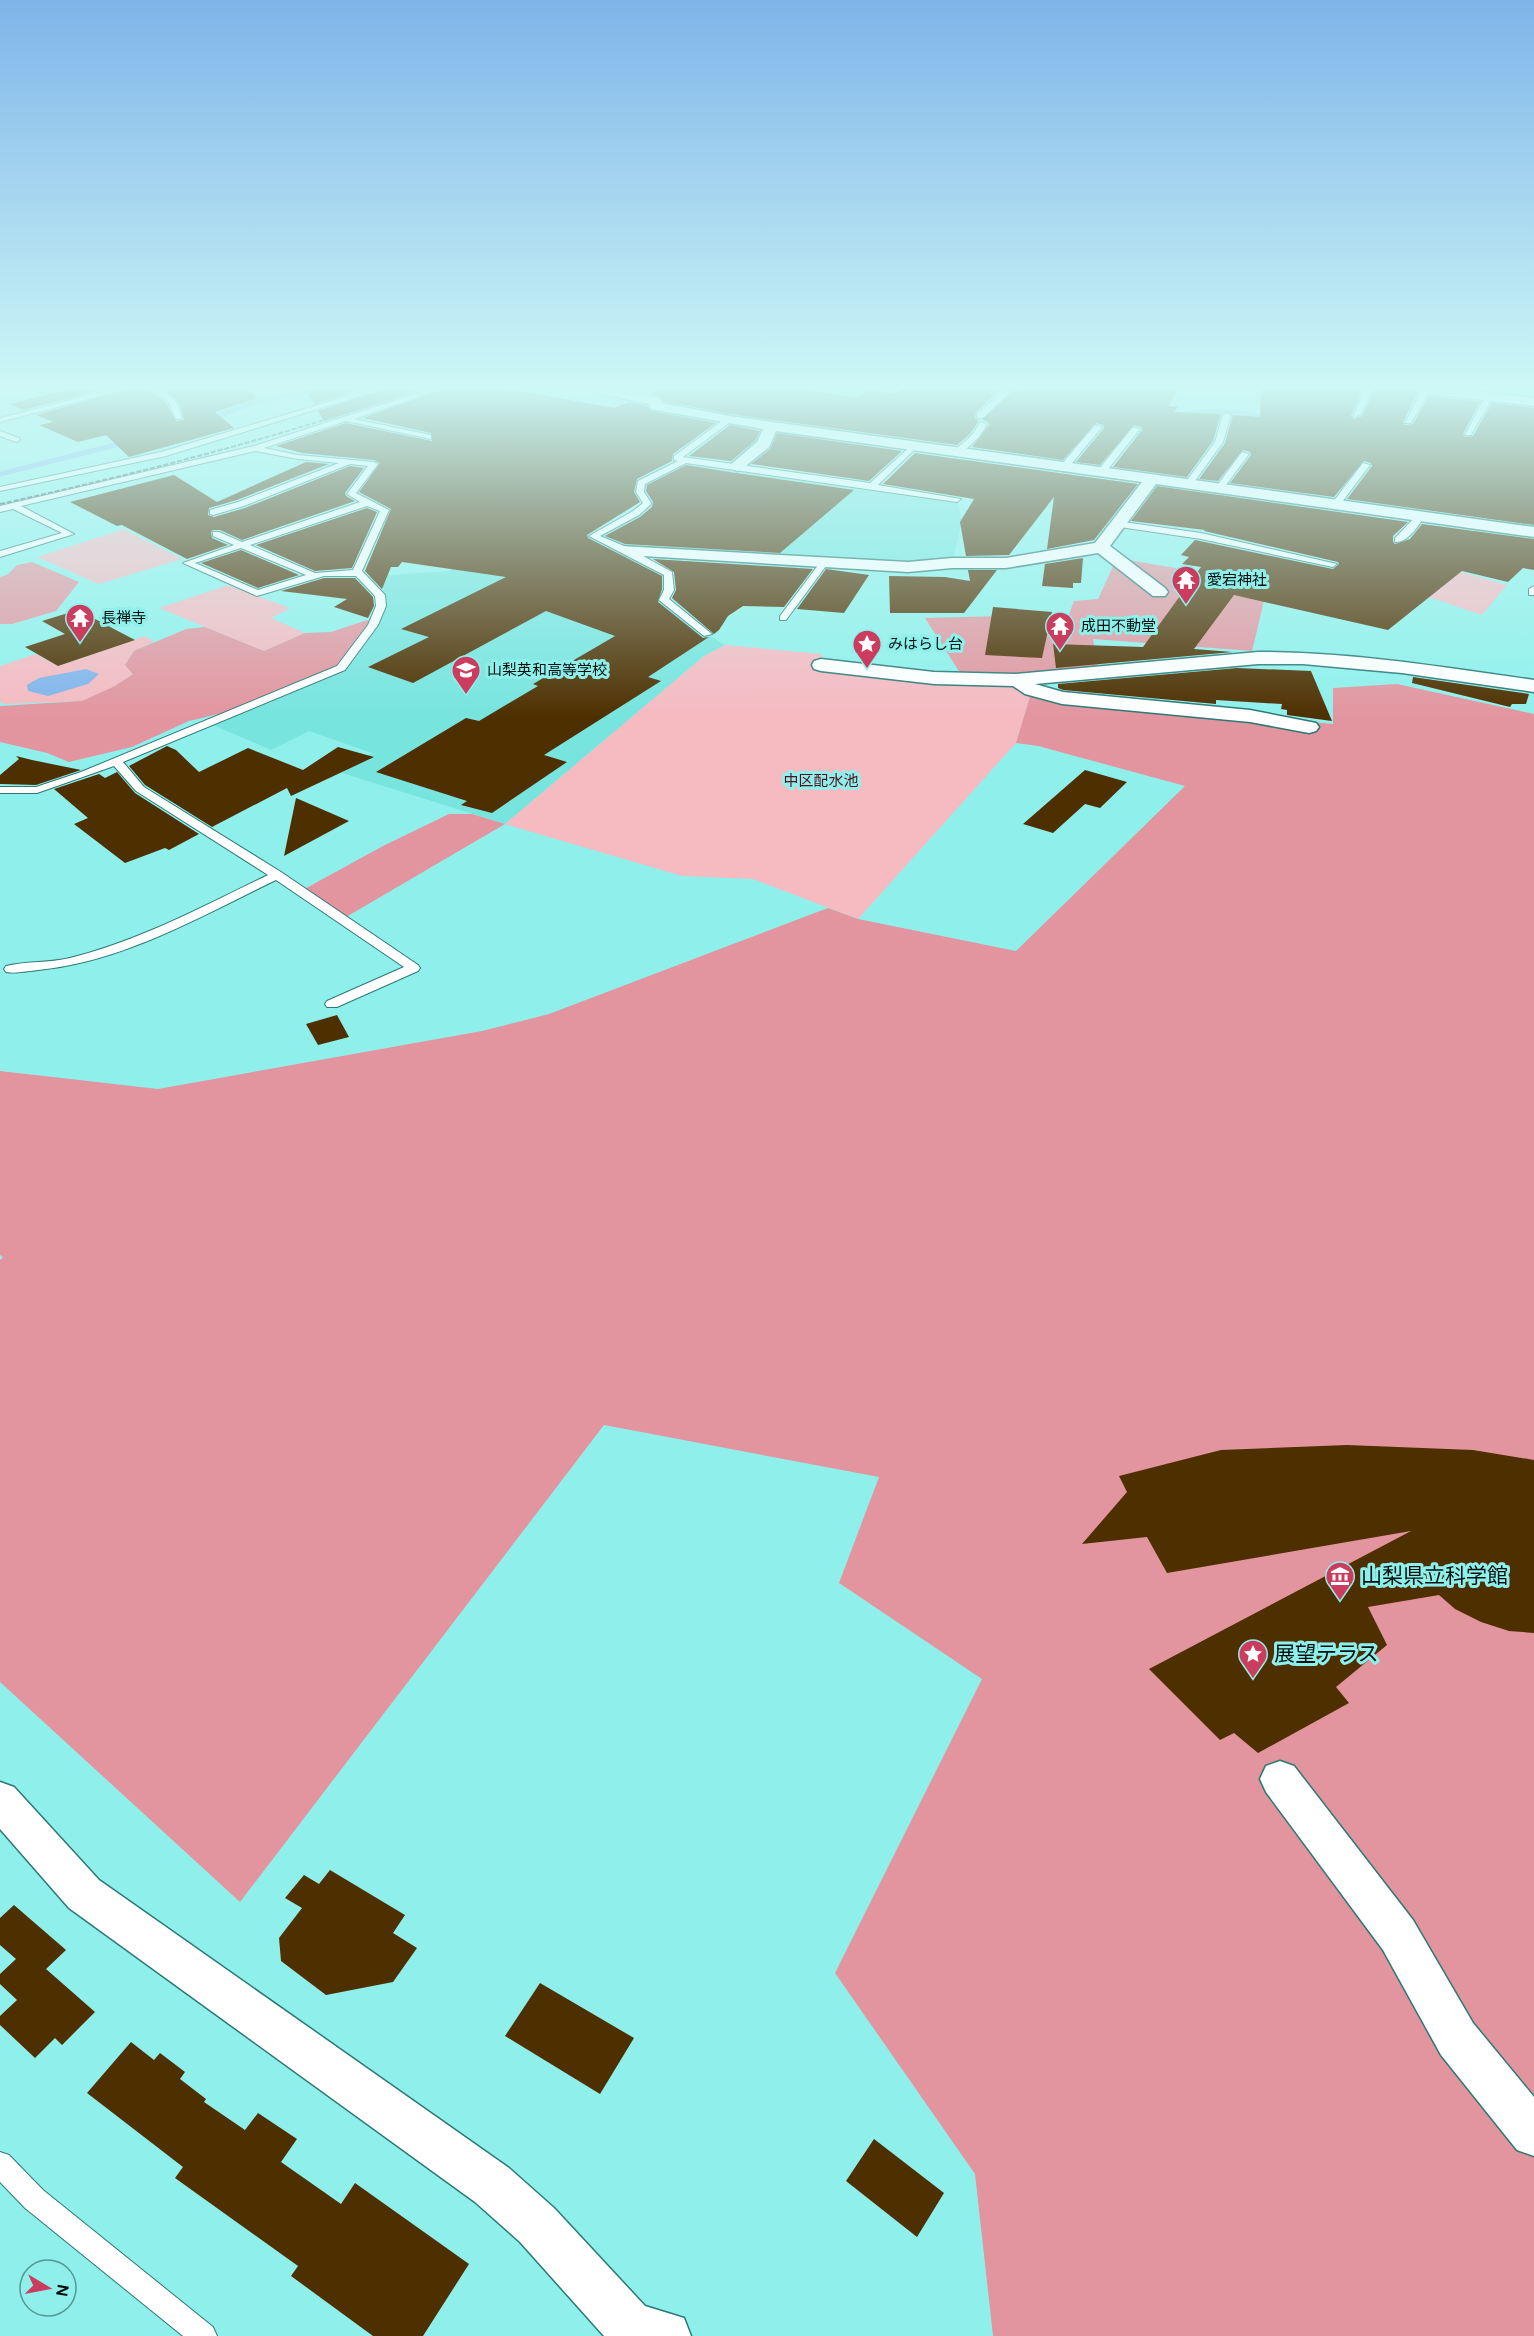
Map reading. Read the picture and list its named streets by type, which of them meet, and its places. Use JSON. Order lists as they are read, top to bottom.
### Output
{
  "parks": ["中区配水池"],
  "places": {
    "temple": ["愛宕神社", "長禅寺", "成田不動堂"],
    "place": ["みはらし台", "展望テラス"],
    "school or university": ["山梨英和高等学校"],
    "museum": ["山梨県立科学館"]
  },
  "north": "right"
}
